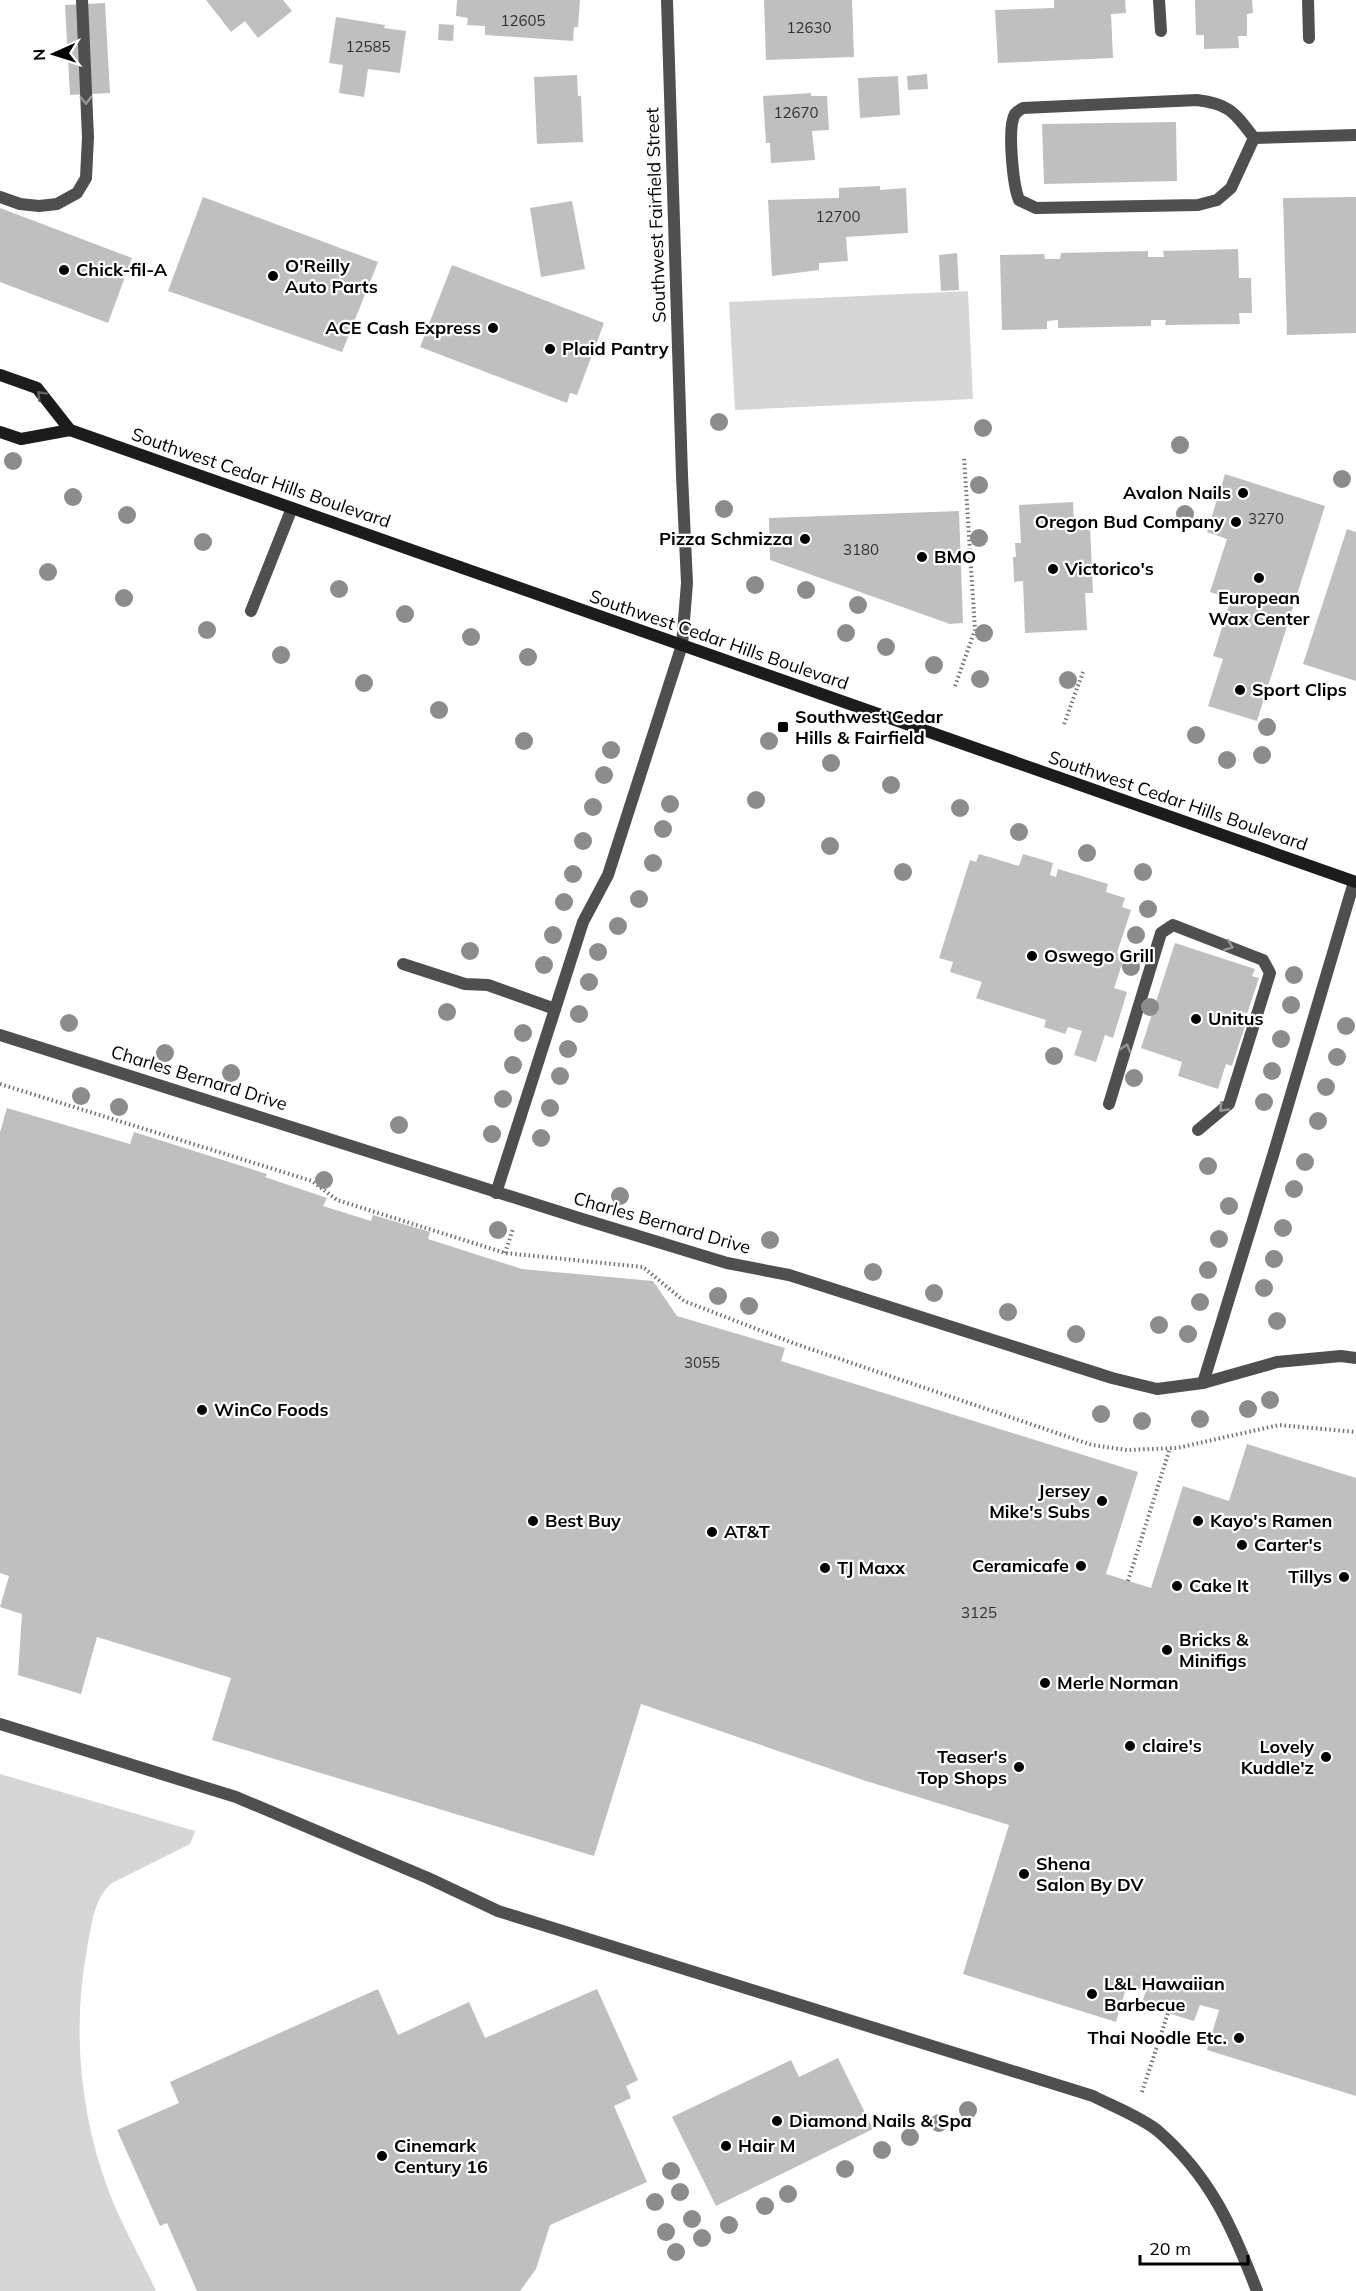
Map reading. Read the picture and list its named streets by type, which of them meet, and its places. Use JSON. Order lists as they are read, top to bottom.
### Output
{
  "streets": {
    "main road": ["Southwest Cedar Hills Boulevard"],
    "street": ["Southwest Fairfield Street", "Charles Bernard Drive"]
  },
  "crossings": [
    ["Southwest Fairfield Street", "Southwest Cedar Hills Boulevard"],
    ["Southwest Fairfield Street", "Charles Bernard Drive"]
  ],
  "places": {
    "other": [
      "Chick-fil-A",
      "O'Reilly Auto Parts",
      "ACE Cash Express",
      "Plaid Pantry",
      "Avalon Nails",
      "Oregon Bud Company",
      "Pizza Schmizza",
      "BMO",
      "Victorico's",
      "European Wax Center",
      "Sport Clips",
      "Oswego Grill",
      "Unitus",
      "WinCo Foods",
      "Jersey Mike's Subs",
      "Best Buy",
      "Kayo's Ramen",
      "AT&T",
      "Carter's",
      "Ceramicafe",
      "TJ Maxx",
      "Tillys",
      "Cake It",
      "Bricks & Minifigs",
      "Merle Norman",
      "claire's",
      "Lovely Kuddle'z",
      "Teaser's Top Shops",
      "Shena Salon By DV",
      "L&L Hawaiian Barbecue",
      "Thai Noodle Etc.",
      "Diamond Nails & Spa",
      "Hair M",
      "Cinemark Century 16"
    ],
    "transit": ["Southwest Cedar Hills & Fairfield"]
  },
  "house_numbers": [
    "12605",
    "12630",
    "12585",
    "12670",
    "12700",
    "3270",
    "3180",
    "3055",
    "3125"
  ],
  "scale_bar": "20 m",
  "north": "left"
}
